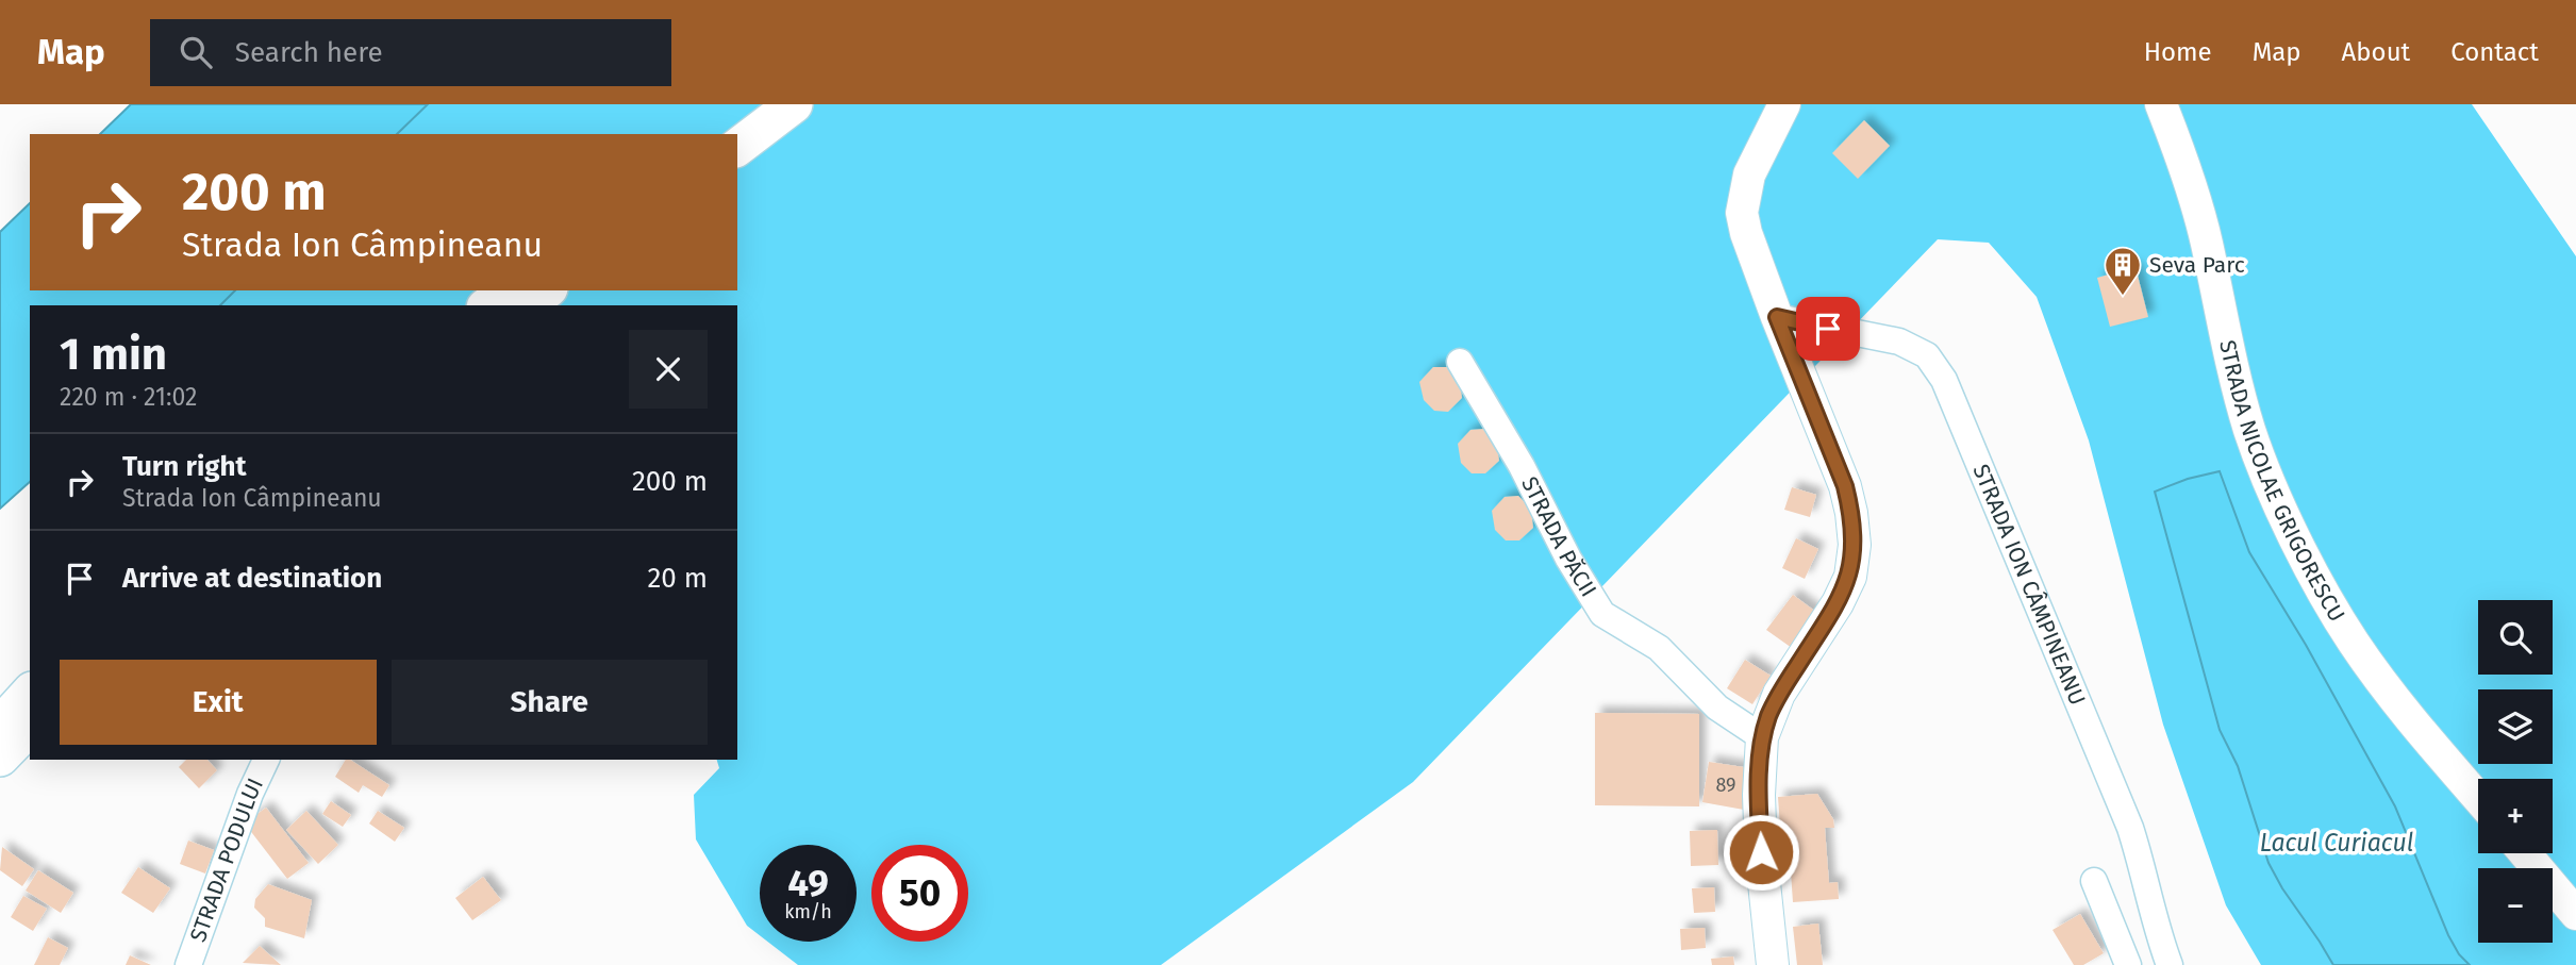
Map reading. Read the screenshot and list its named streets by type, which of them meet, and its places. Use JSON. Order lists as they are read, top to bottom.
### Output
{
  "streets": {
    "main road": ["STRADA NICOLAE GRIGORESCU"],
    "street": ["STRADA PĂCII", "STRADA ION CÂMPINEANU", "STRADA PODULUI"]
  },
  "water": ["Lacul Curiacul"],
  "places": {
    "building": ["Seva Parc"]
  },
  "house_numbers": ["89"],
  "page": {
    "header": "Map",
    "search": "Search here",
    "nav": [
      "Home",
      "Map",
      "About",
      "Contact"
    ],
    "turn": ["200 m", "Strada Ion Câmpineanu"],
    "heading": ["1 min", "220 m · 21:02"],
    "list": [
      {
        "name": "Turn right",
        "note": "Strada Ion Câmpineanu",
        "value": "200 m"
      },
      {
        "name": "Arrive at destination",
        "value": "20 m"
      }
    ],
    "map_buttons": ["+", "−"],
    "buttons": ["Exit", "Share"],
    "speed": "49 km/h",
    "limit": "50"
  }
}
